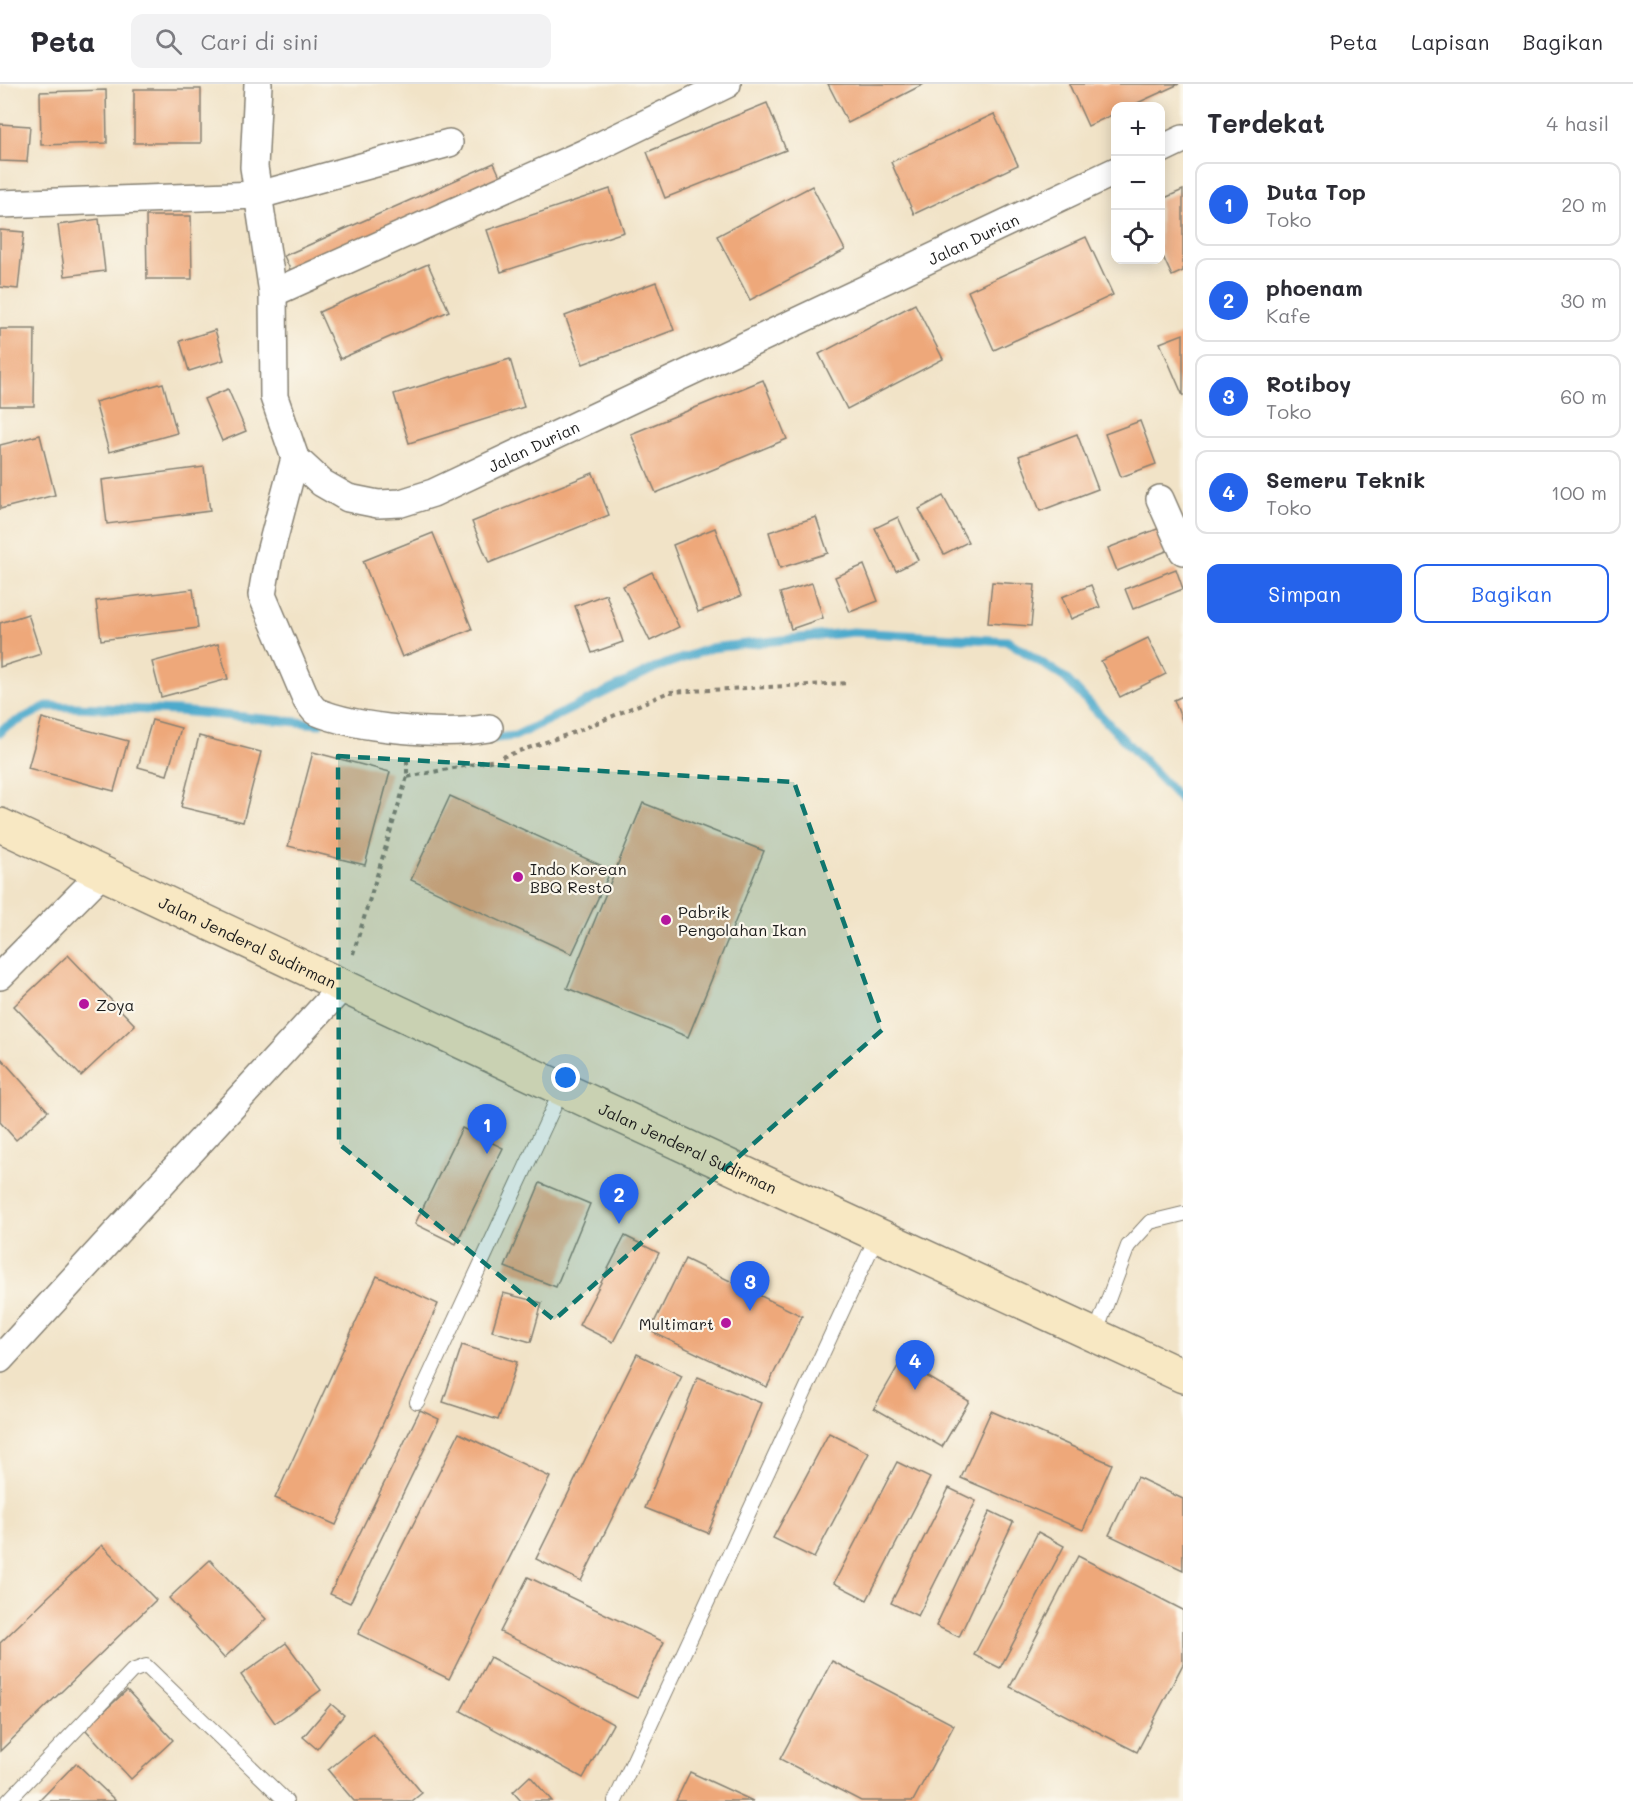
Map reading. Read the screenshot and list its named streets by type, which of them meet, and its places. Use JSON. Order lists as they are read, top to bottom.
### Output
{
  "streets": {
    "main road": ["Jalan Jenderal Sudirman"],
    "street": ["Jalan Durian"]
  },
  "places": [
    "Indo Korean BBQ Resto",
    "Pabrik Pengolahan Ikan",
    "Zoya",
    "Multimart"
  ],
  "page": {
    "header": "Peta",
    "search": "Cari di sini",
    "nav": ["Peta", "Lapisan", "Bagikan"],
    "heading": ["Terdekat", "4 hasil"],
    "map_buttons": ["+", "−"],
    "list": [
      {
        "mark": "1",
        "name": "Duta Top",
        "note": "Toko",
        "value": "20 m"
      },
      {
        "mark": "2",
        "name": "phoenam",
        "note": "Kafe",
        "value": "30 m"
      },
      {
        "mark": "3",
        "name": "Rotiboy",
        "note": "Toko",
        "value": "60 m"
      },
      {
        "mark": "4",
        "name": "Semeru Teknik",
        "note": "Toko",
        "value": "100 m"
      }
    ],
    "buttons": ["Simpan", "Bagikan"],
    "pins": [
      "1",
      "2",
      "3",
      "4"
    ]
  }
}
